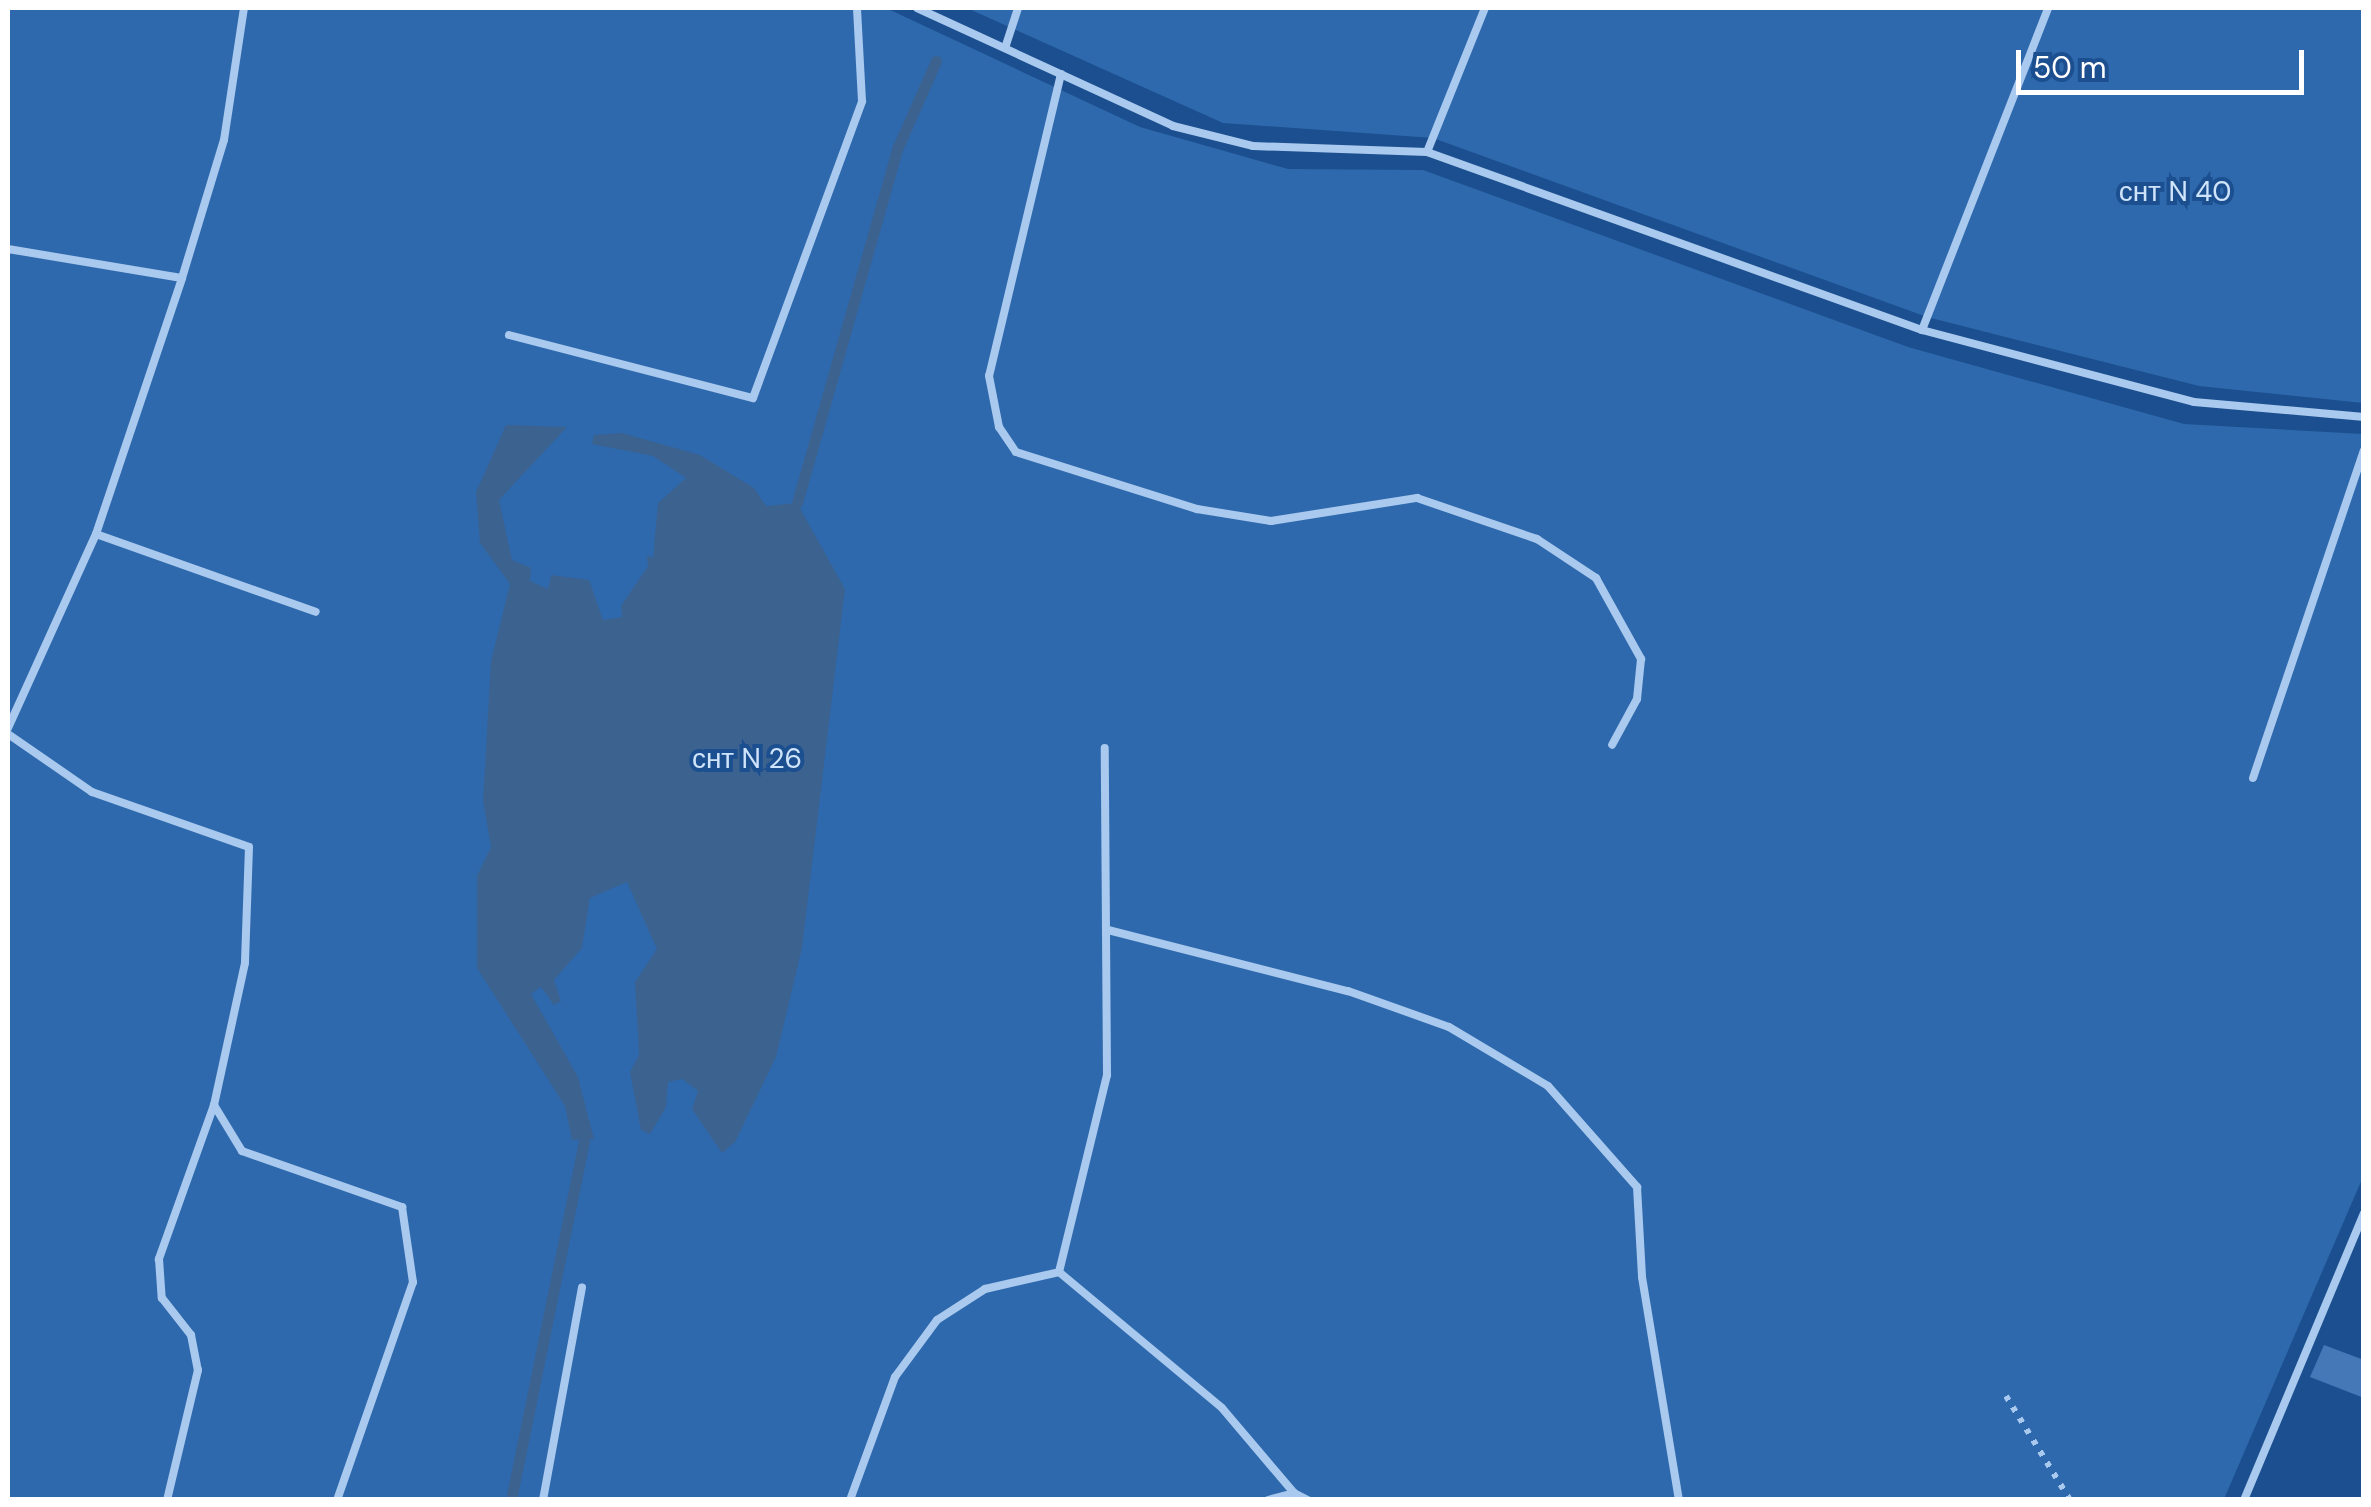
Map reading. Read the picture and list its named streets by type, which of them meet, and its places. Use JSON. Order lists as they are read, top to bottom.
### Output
{
  "parks": ["снт N 40", "снт N 26"],
  "scale_bar": "50 m"
}
